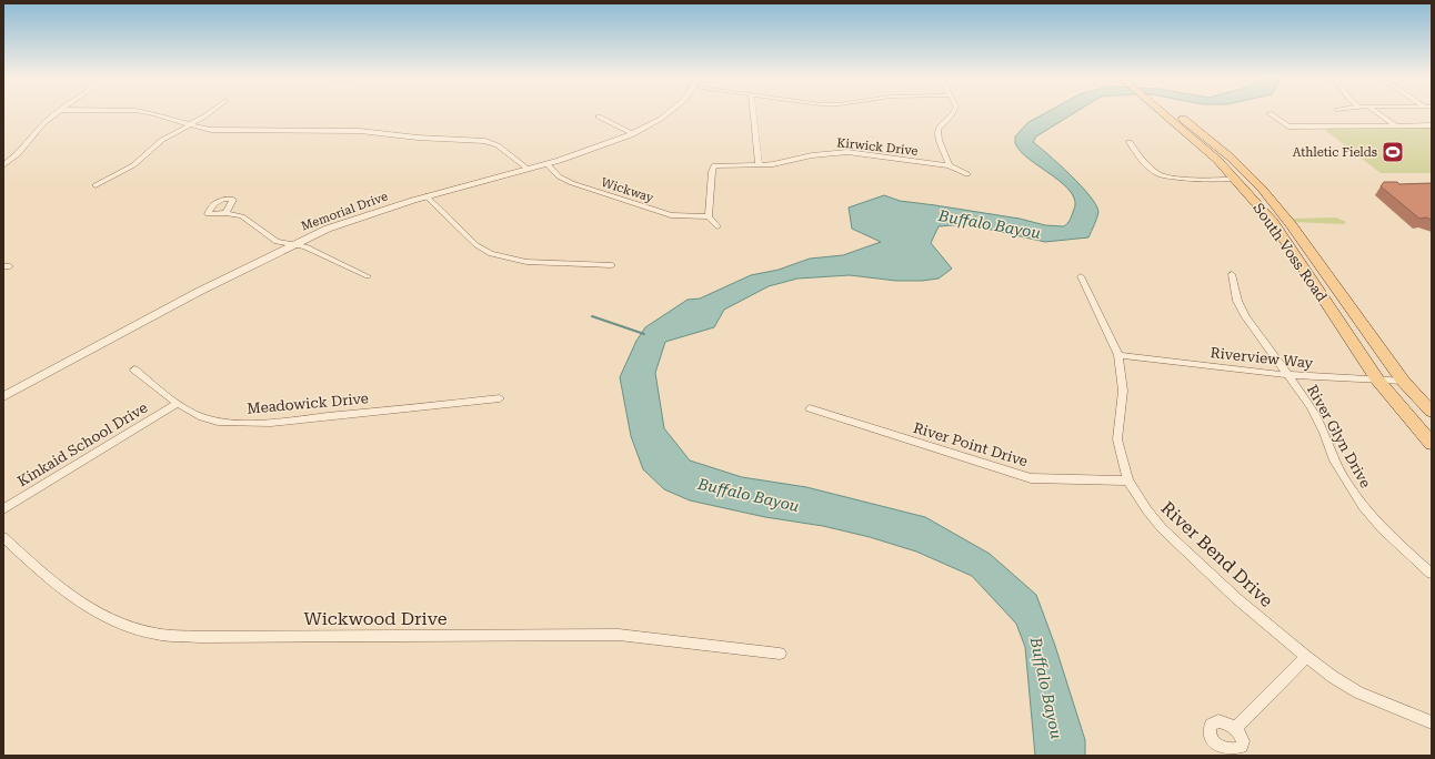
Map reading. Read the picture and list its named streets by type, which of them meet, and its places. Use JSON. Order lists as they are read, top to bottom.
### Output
{
  "streets": {
    "main road": ["South Voss Road"],
    "street": [
      "Kirwick Drive",
      "Wickway",
      "Memorial Drive",
      "Riverview Way",
      "Meadowick Drive",
      "River Glyn Drive",
      "Kinkaid School Drive",
      "River Point Drive",
      "River Bend Drive",
      "Wickwood Drive"
    ]
  },
  "crossings": [
    ["Kirwick Drive", "Wickway"],
    ["Wickway", "Memorial Drive"],
    ["South Voss Road", "Riverview Way"],
    ["Riverview Way", "River Glyn Drive"],
    ["Riverview Way", "River Bend Drive"],
    ["Meadowick Drive", "Kinkaid School Drive"],
    ["River Point Drive", "River Bend Drive"]
  ],
  "water": ["Buffalo Bayou"],
  "places": {
    "sports": ["Athletic Fields"]
  }
}
